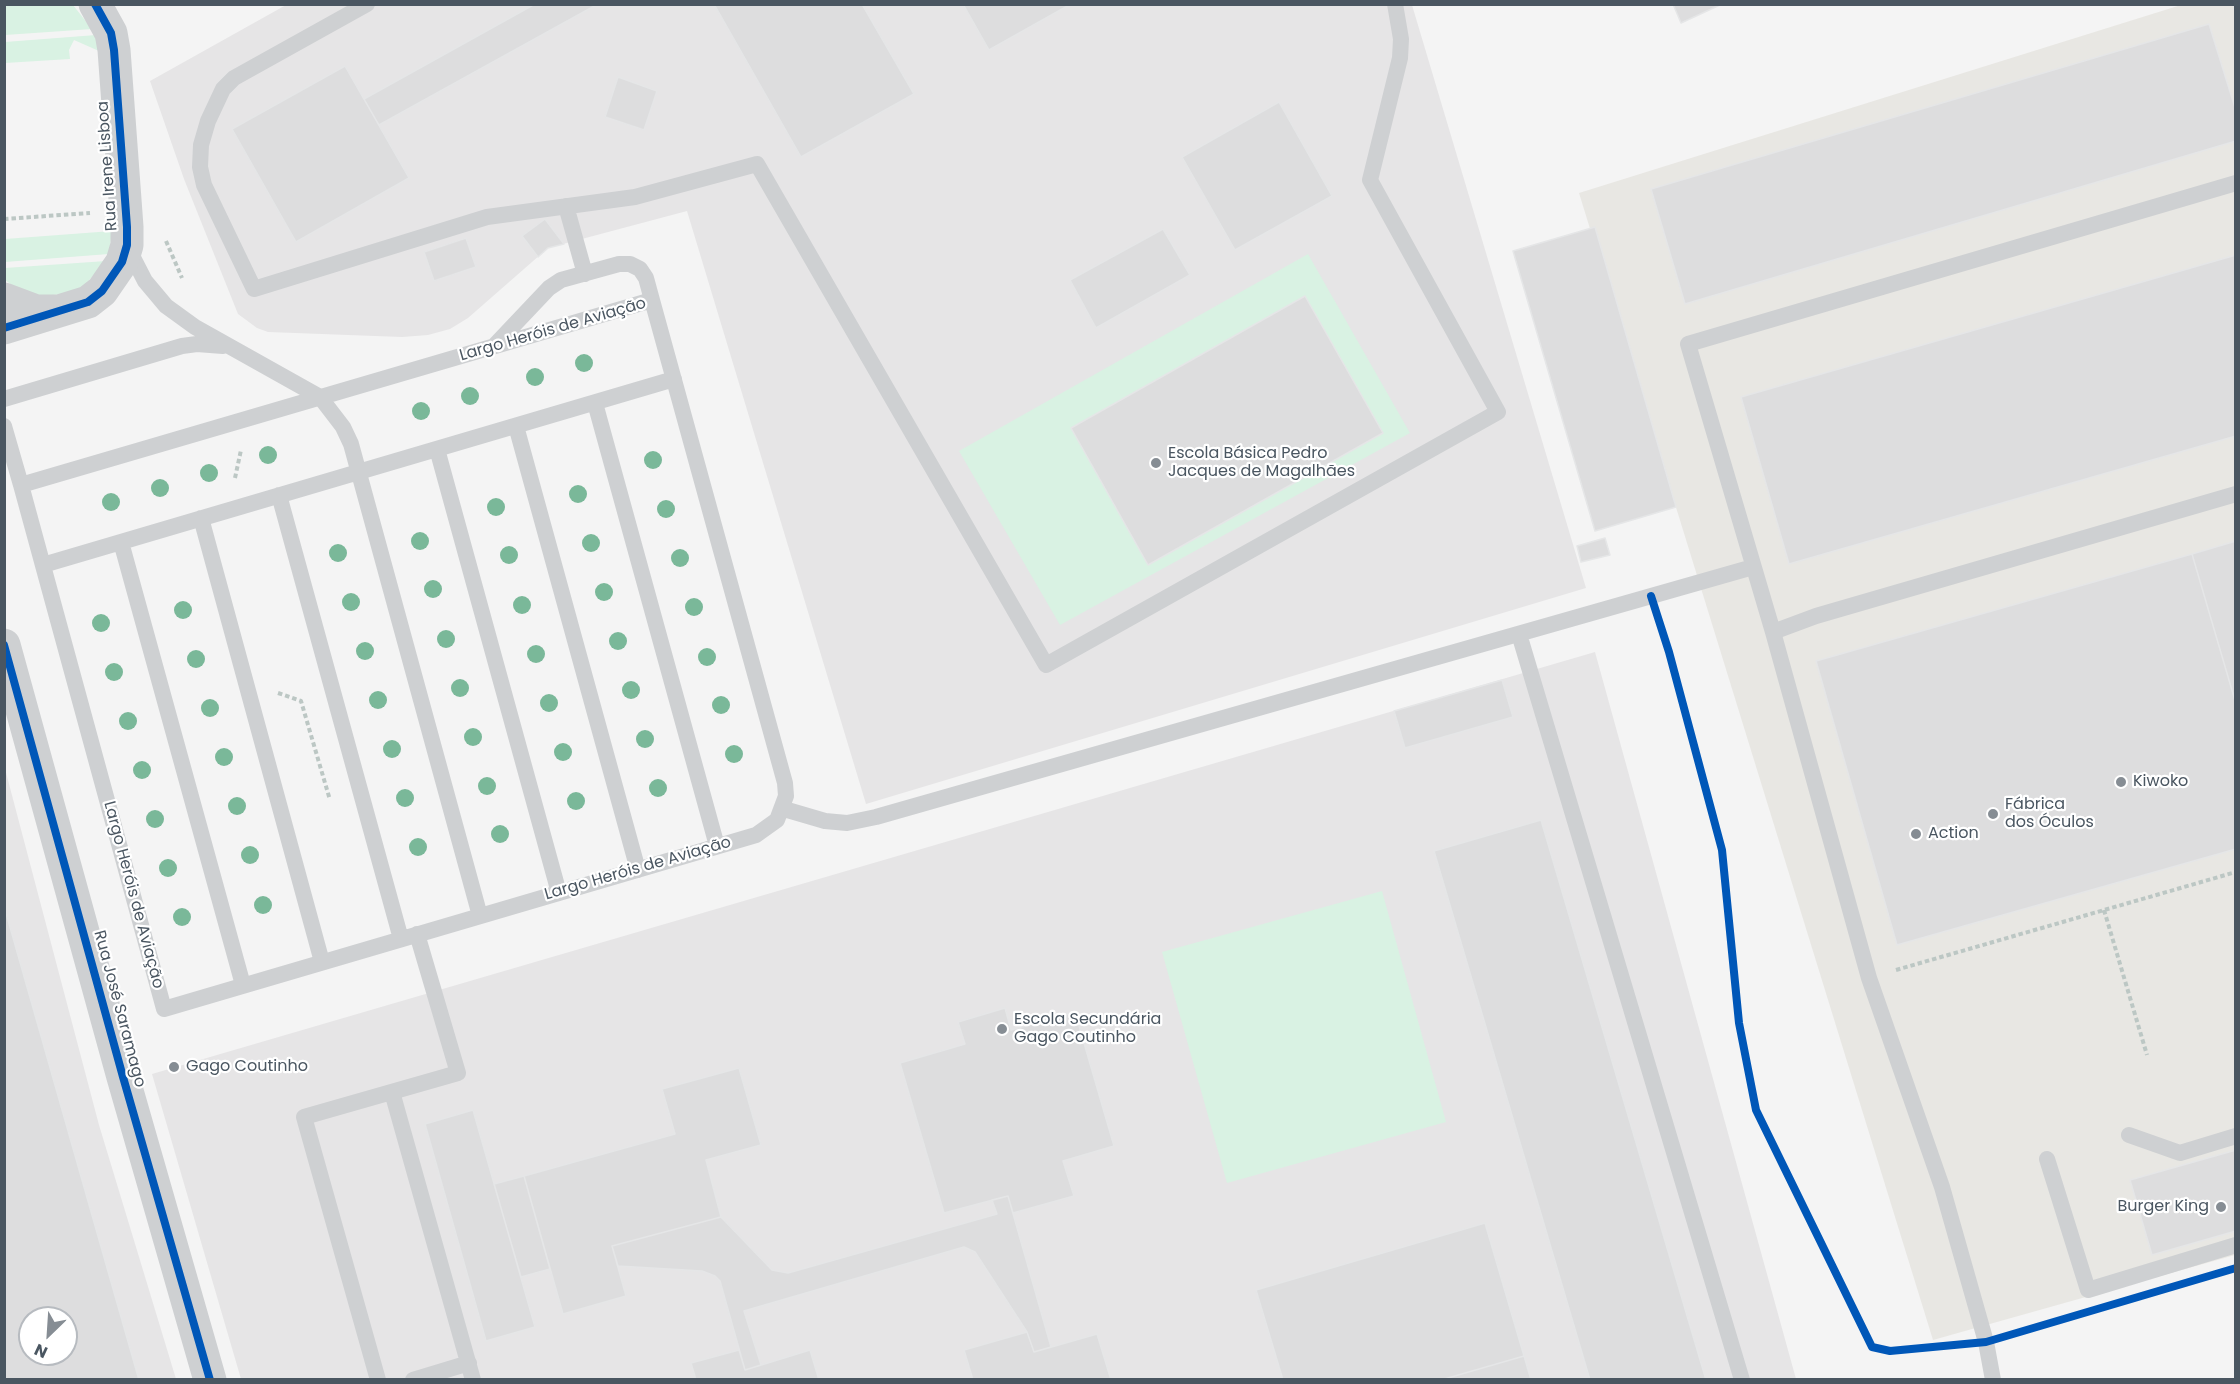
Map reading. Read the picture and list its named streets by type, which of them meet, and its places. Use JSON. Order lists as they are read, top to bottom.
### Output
{
  "streets": {
    "street": ["Rua Irene Lisboa", "Rua José Saramago"],
    "lane": ["Largo Heróis de Aviação"]
  },
  "places": [
    "Escola Básica Pedro Jacques de Magalhães",
    "Kiwoko",
    "Fábrica dos Óculos",
    "Action",
    "Escola Secundária Gago Coutinho",
    "Gago Coutinho",
    "Burger King"
  ],
  "north": "bottom left"
}
